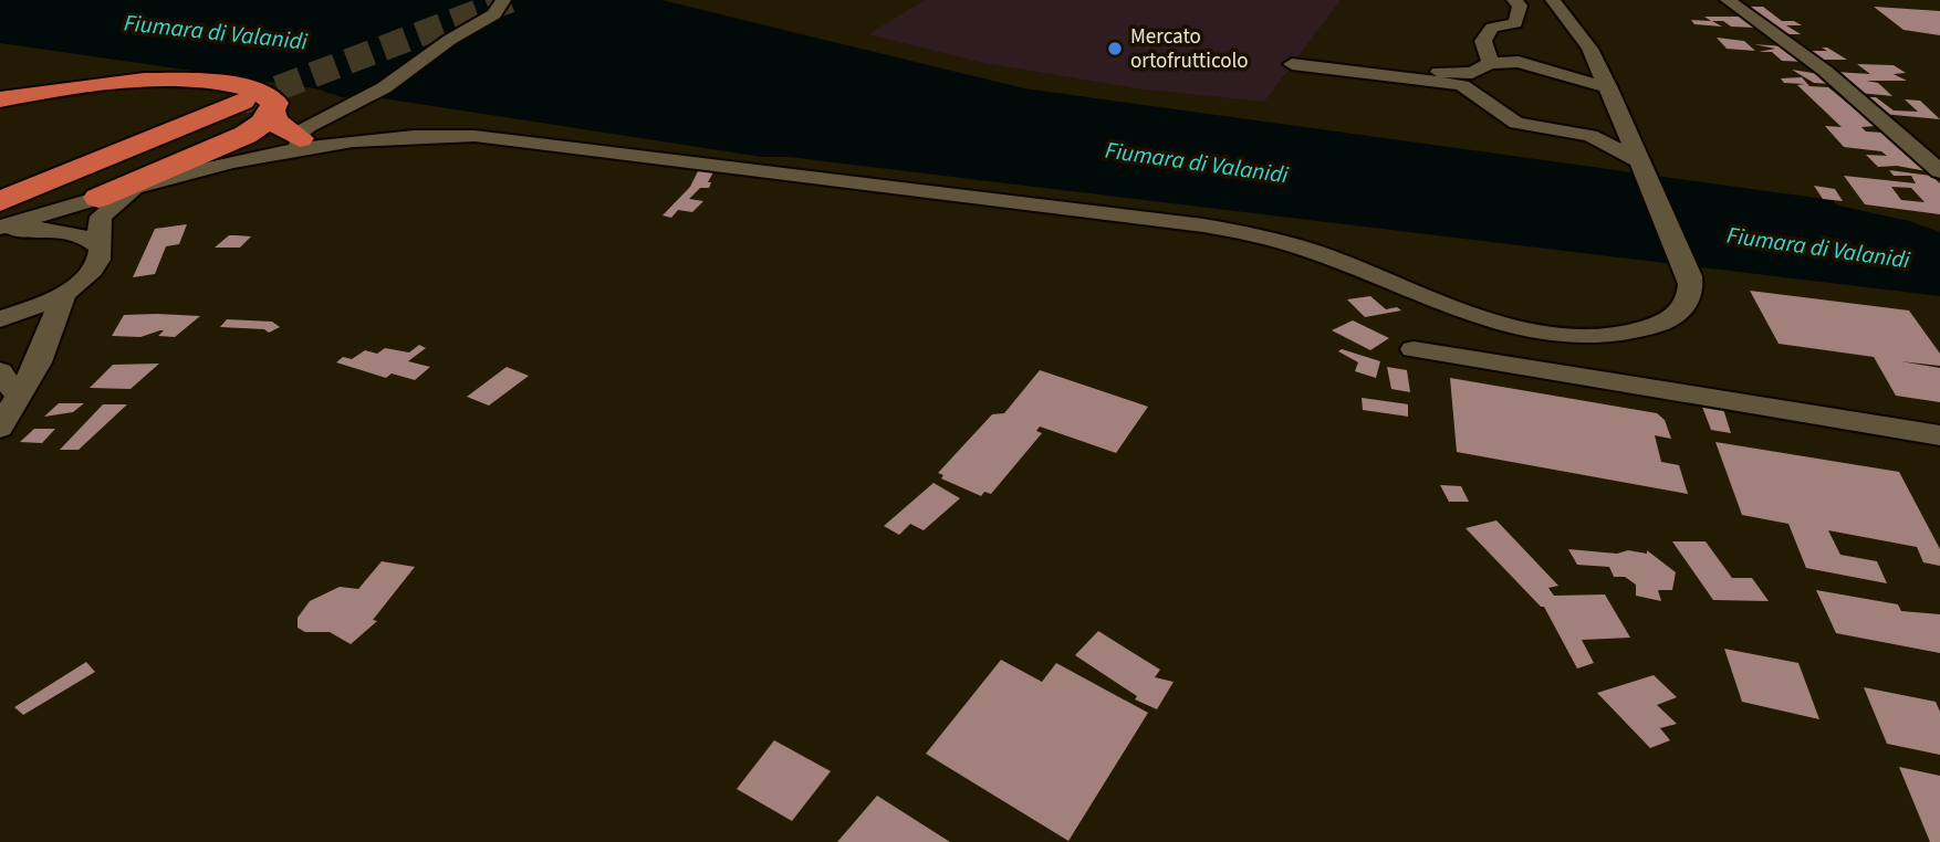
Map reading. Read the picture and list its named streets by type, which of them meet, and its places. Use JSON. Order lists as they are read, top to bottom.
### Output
{
  "water": ["Fiumara di Valanidi"],
  "places": ["Mercato ortofrutticolo"]
}
